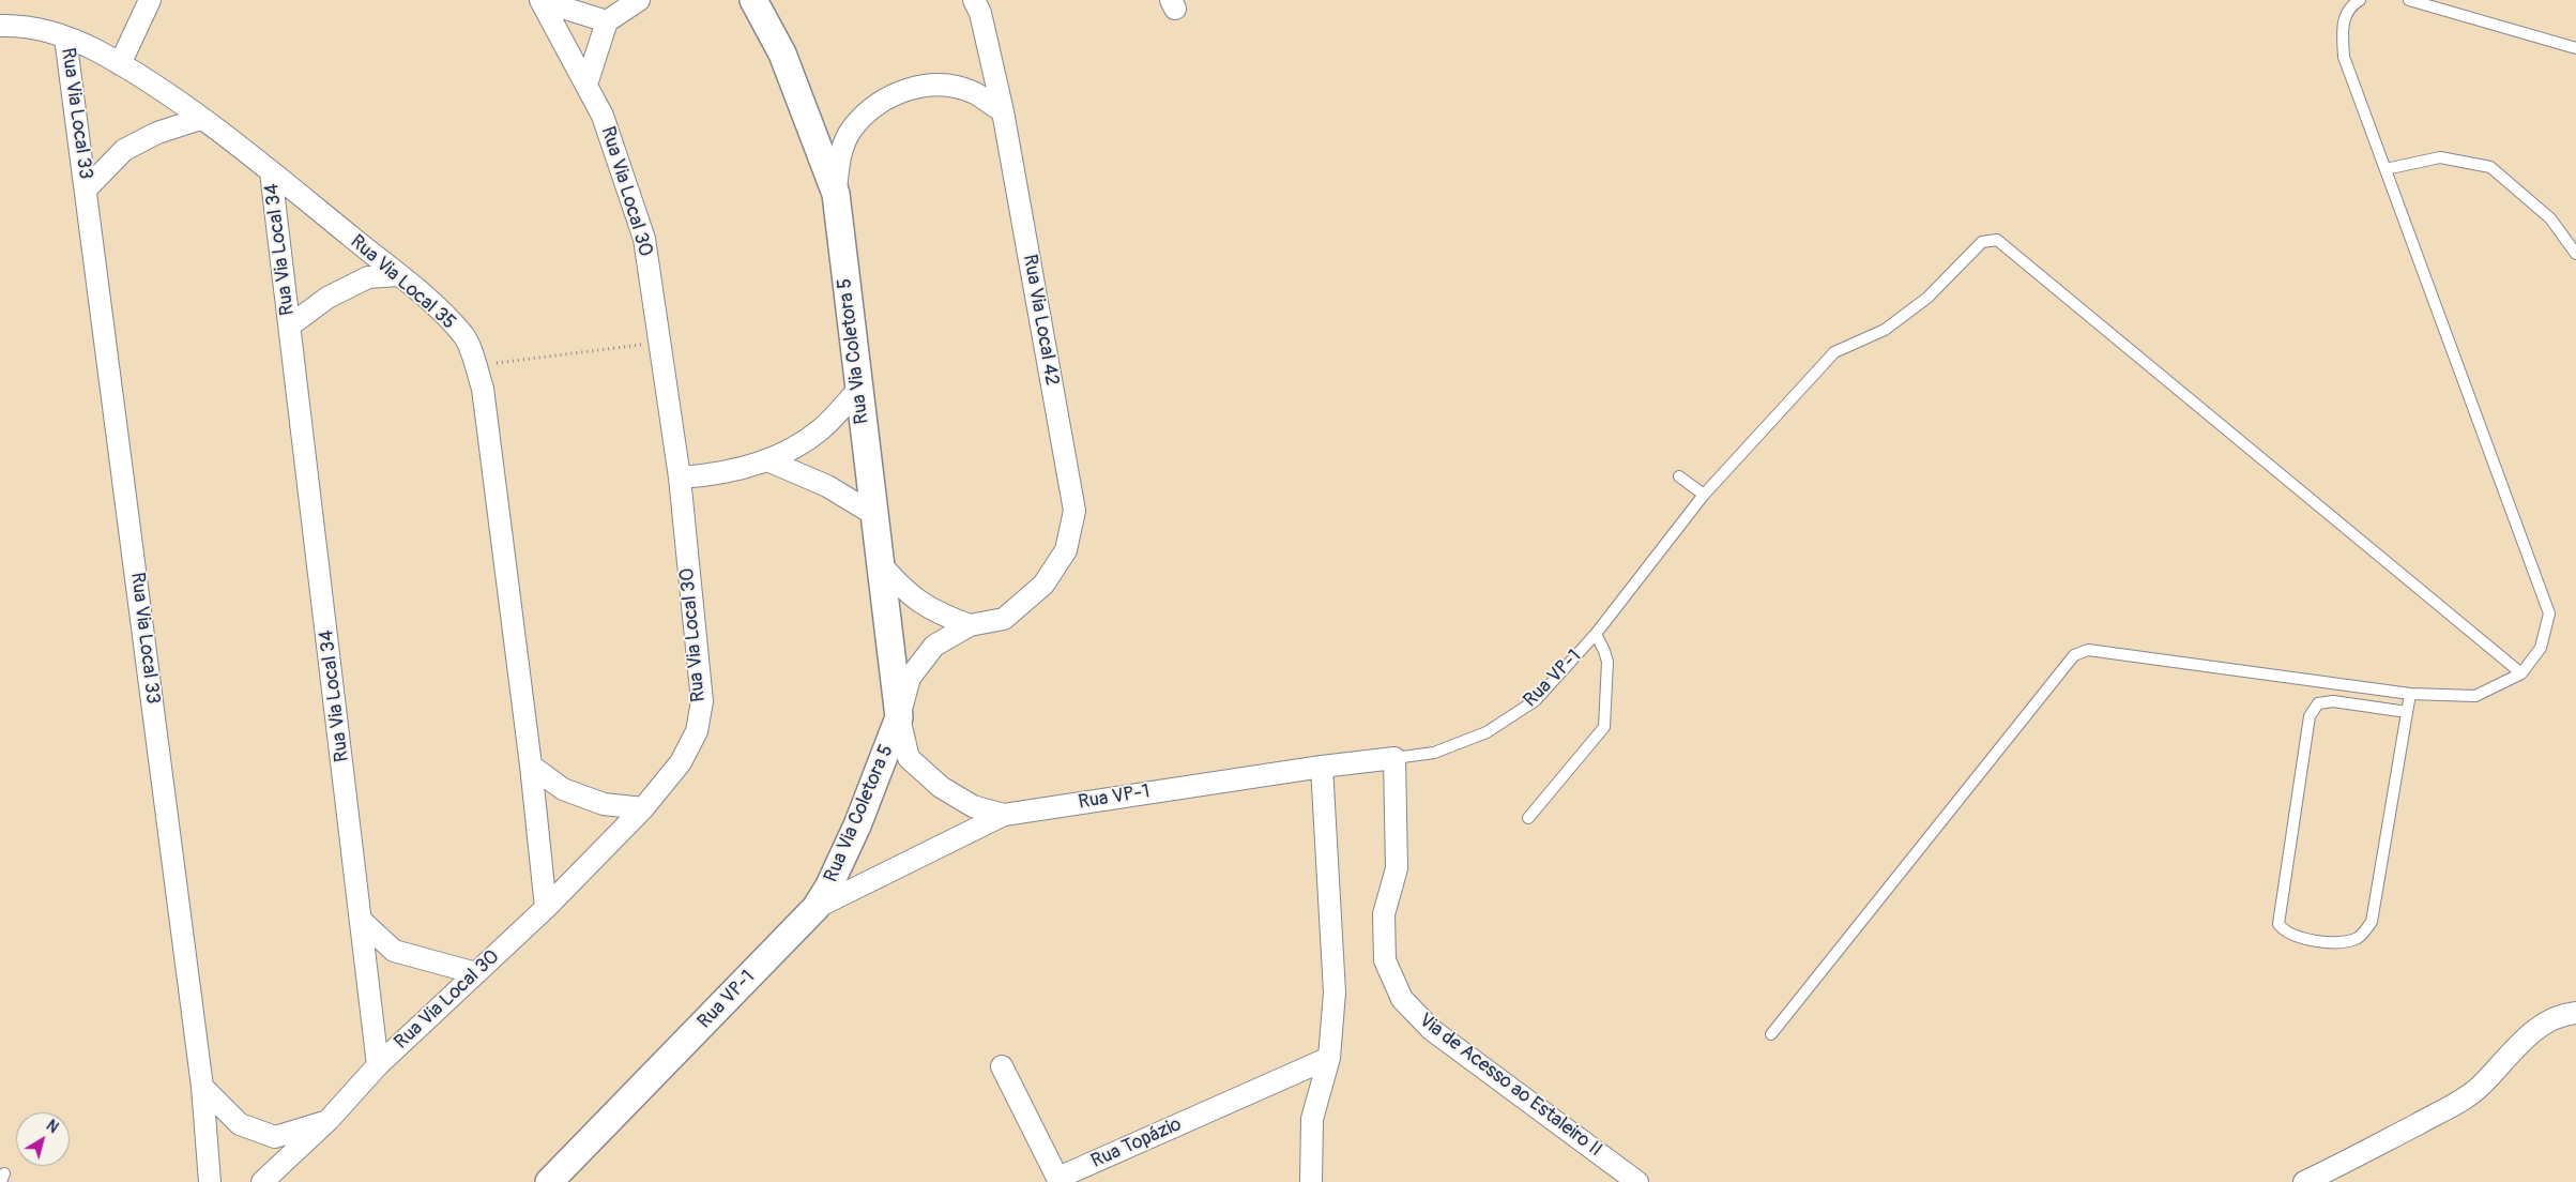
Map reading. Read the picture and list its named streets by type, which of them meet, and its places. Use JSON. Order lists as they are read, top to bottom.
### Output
{
  "streets": {
    "street": [
      "Rua Via Local 33",
      "Rua Via Local 30",
      "Rua Via Local 34",
      "Rua Via Local 35",
      "Rua Via Local 42",
      "Rua Via Coletora 5",
      "Rua VP-1",
      "Via de Acesso ao Estaleiro II",
      "Rua Topázio"
    ]
  },
  "crossings": [
    ["Rua Via Local 33", "Rua Via Local 35"],
    ["Rua Via Local 30", "Rua Via Local 34"],
    ["Rua Via Local 30", "Rua Via Local 35"],
    ["Rua Via Local 34", "Rua Via Local 35"],
    ["Rua Via Coletora 5", "Rua VP-1"],
    ["Rua VP-1", "Via de Acesso ao Estaleiro II"]
  ],
  "north": "top right"
}
